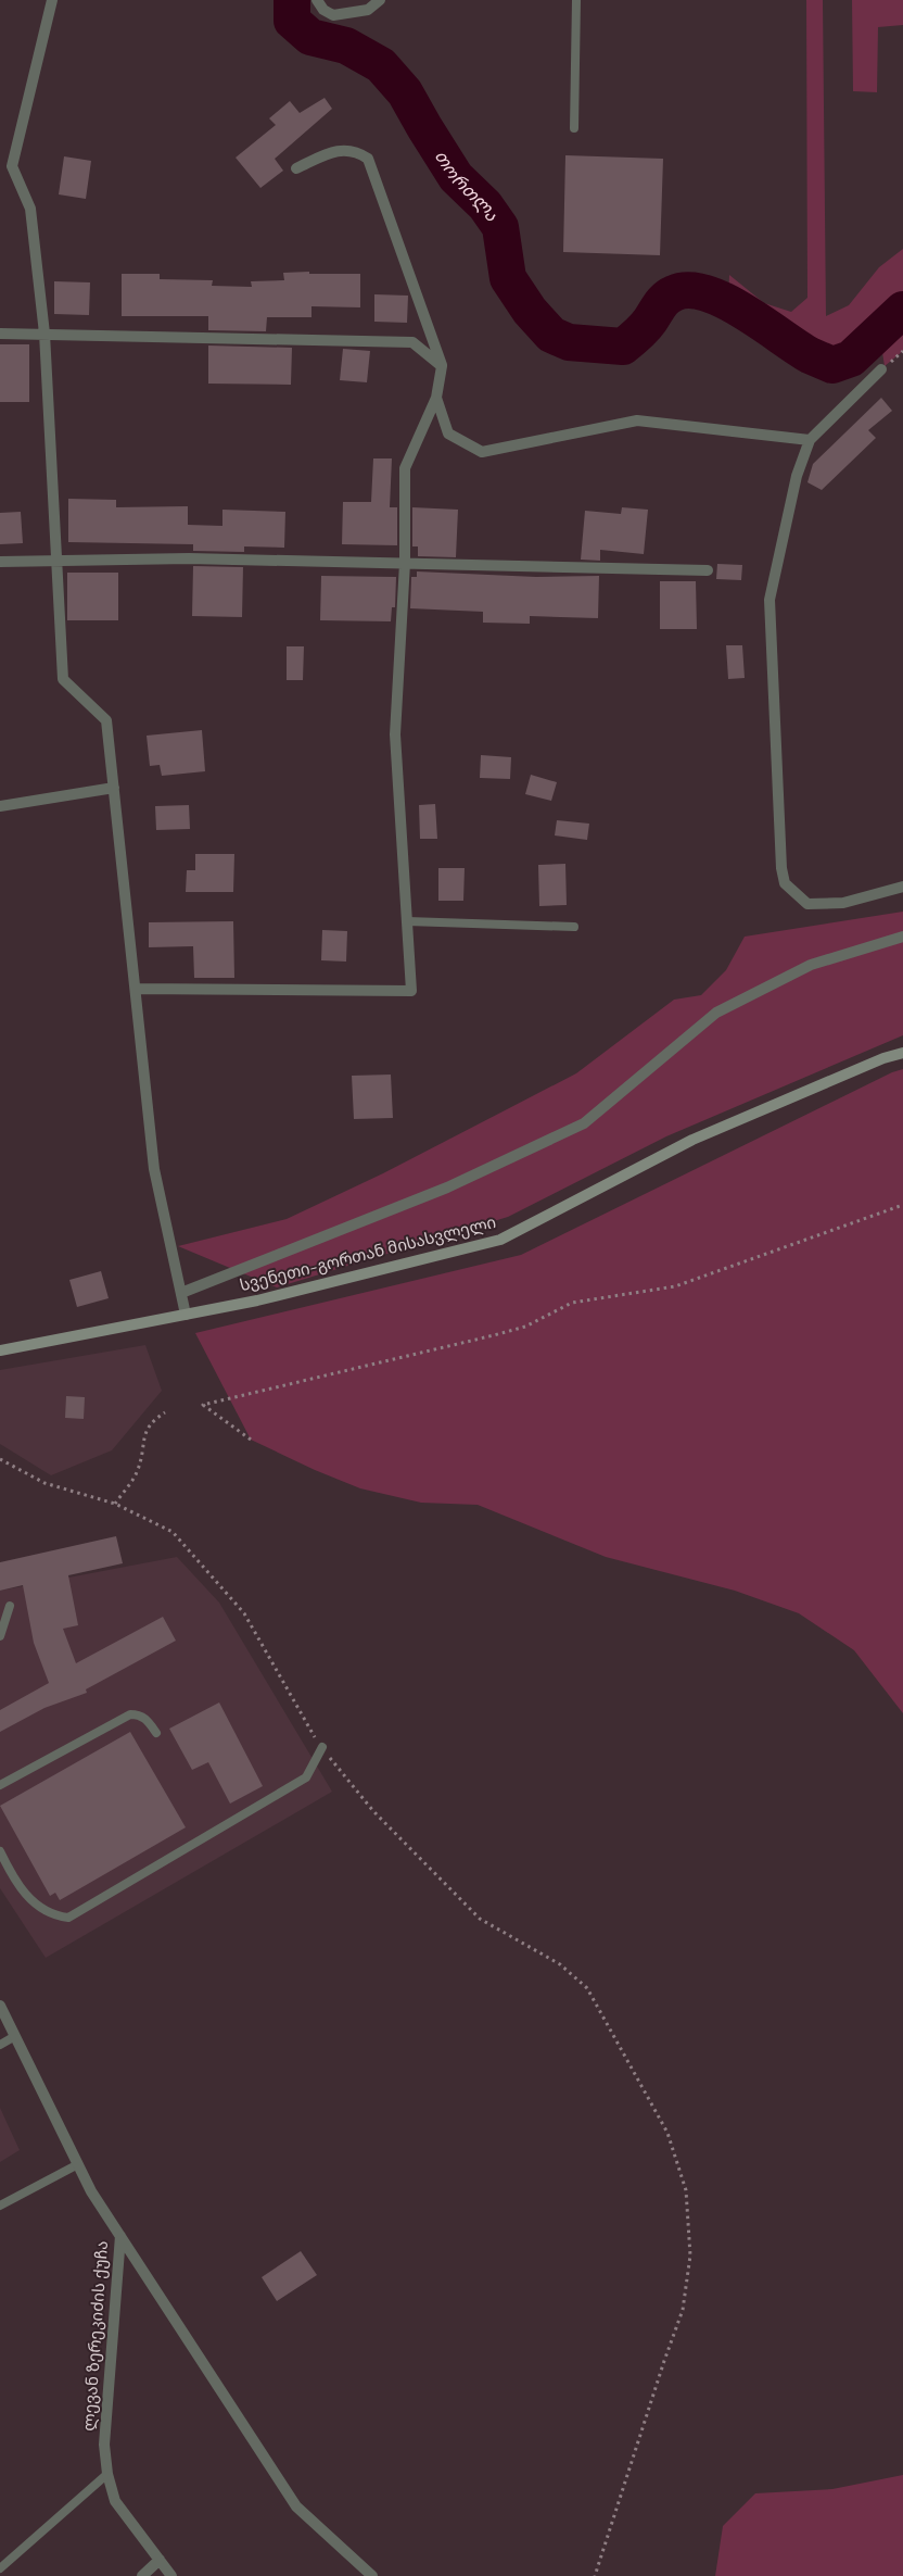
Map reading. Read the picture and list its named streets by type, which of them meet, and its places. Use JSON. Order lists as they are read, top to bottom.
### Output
{
  "streets": {
    "main road": ["სვენეთი-გორთან მისასვლელი"],
    "street": ["ლევან ზერეკიძის ქუჩა"]
  },
  "water": ["თორთლა"]
}
